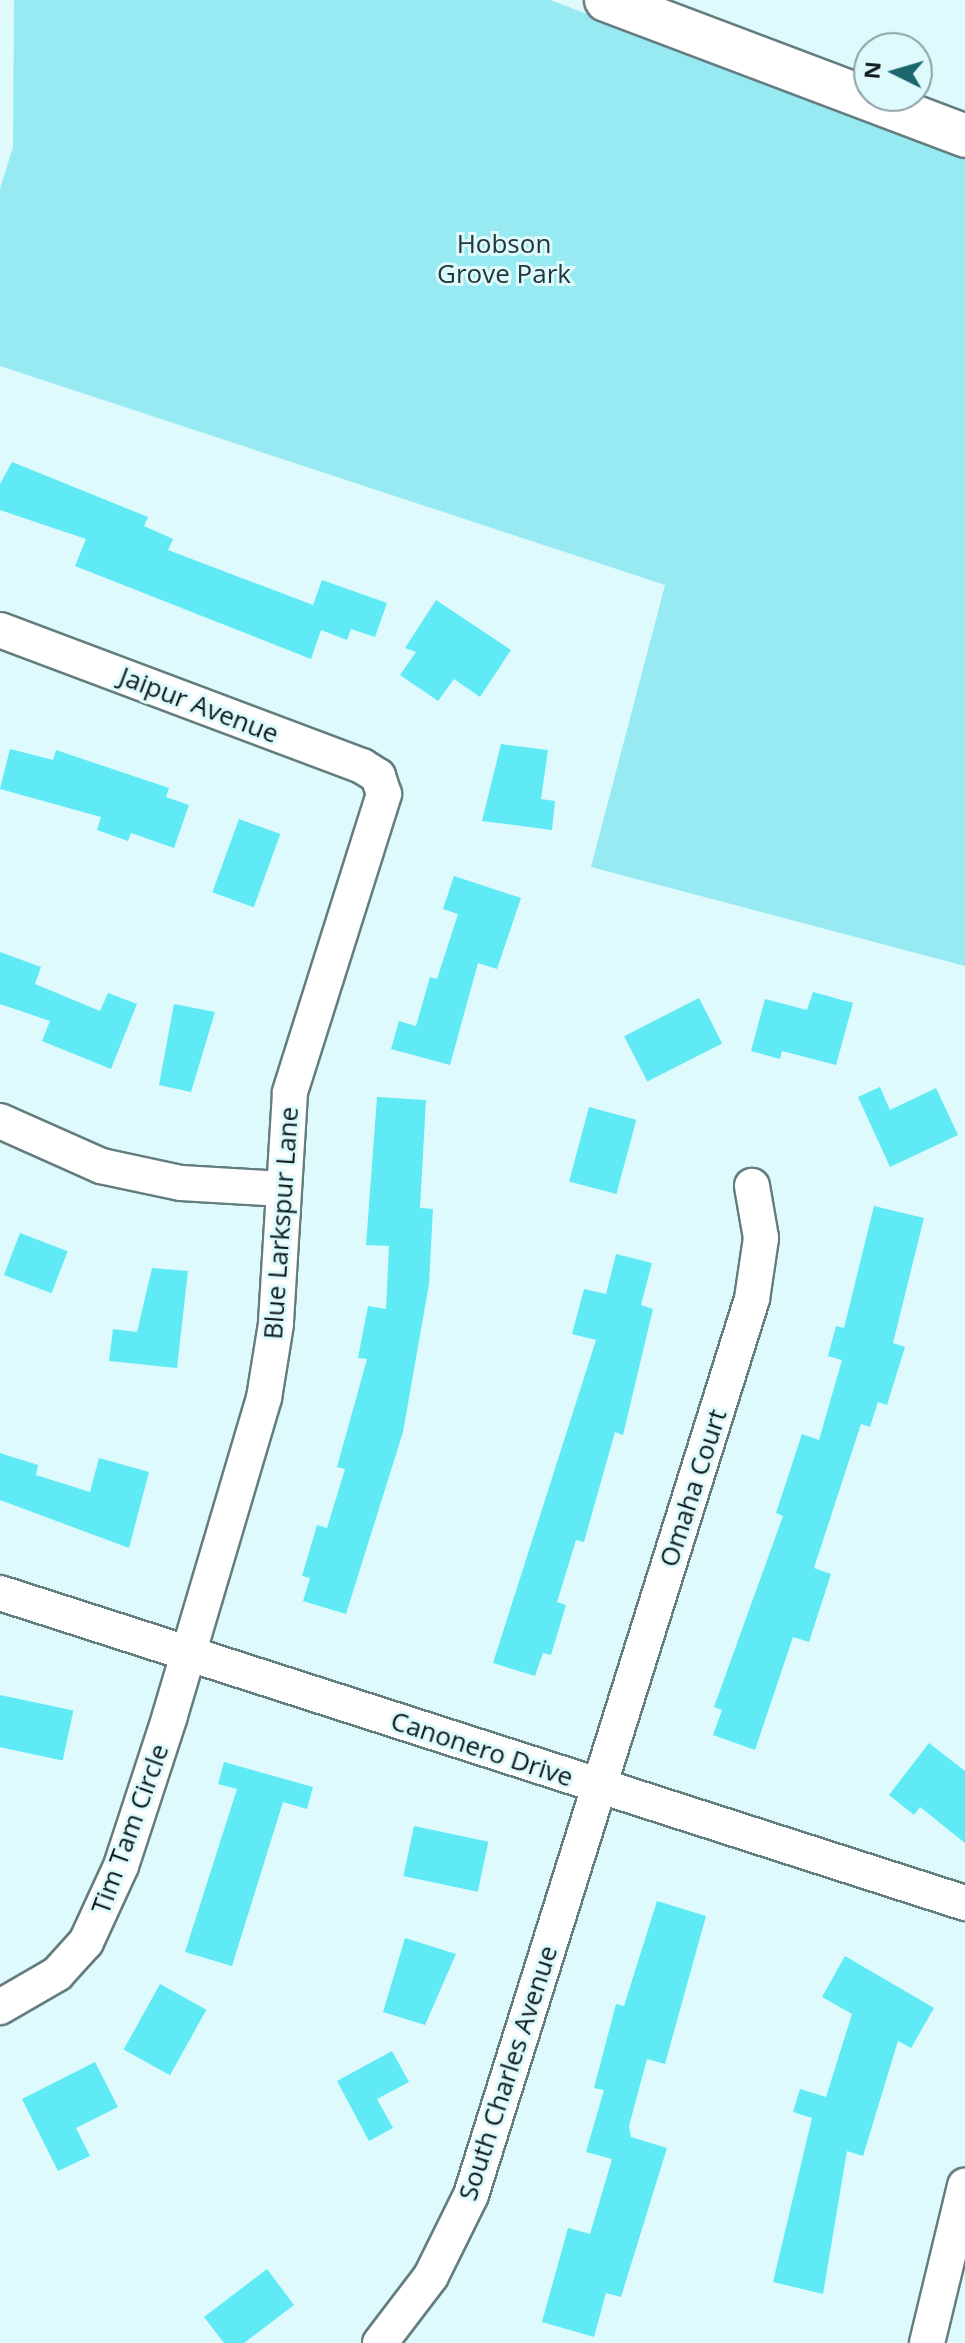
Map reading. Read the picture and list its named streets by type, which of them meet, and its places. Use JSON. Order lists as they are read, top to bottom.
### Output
{
  "streets": {
    "street": [
      "Jaipur Avenue",
      "Blue Larkspur Lane",
      "Omaha Court",
      "Canonero Drive",
      "Tim Tam Circle",
      "South Charles Avenue"
    ]
  },
  "crossings": [
    ["Jaipur Avenue", "Blue Larkspur Lane"],
    ["Blue Larkspur Lane", "Canonero Drive"],
    ["Blue Larkspur Lane", "Tim Tam Circle"],
    ["Omaha Court", "Canonero Drive"],
    ["Omaha Court", "South Charles Avenue"],
    ["Canonero Drive", "Tim Tam Circle"],
    ["Canonero Drive", "South Charles Avenue"]
  ],
  "parks": ["Hobson Grove Park"],
  "north": "left"
}
